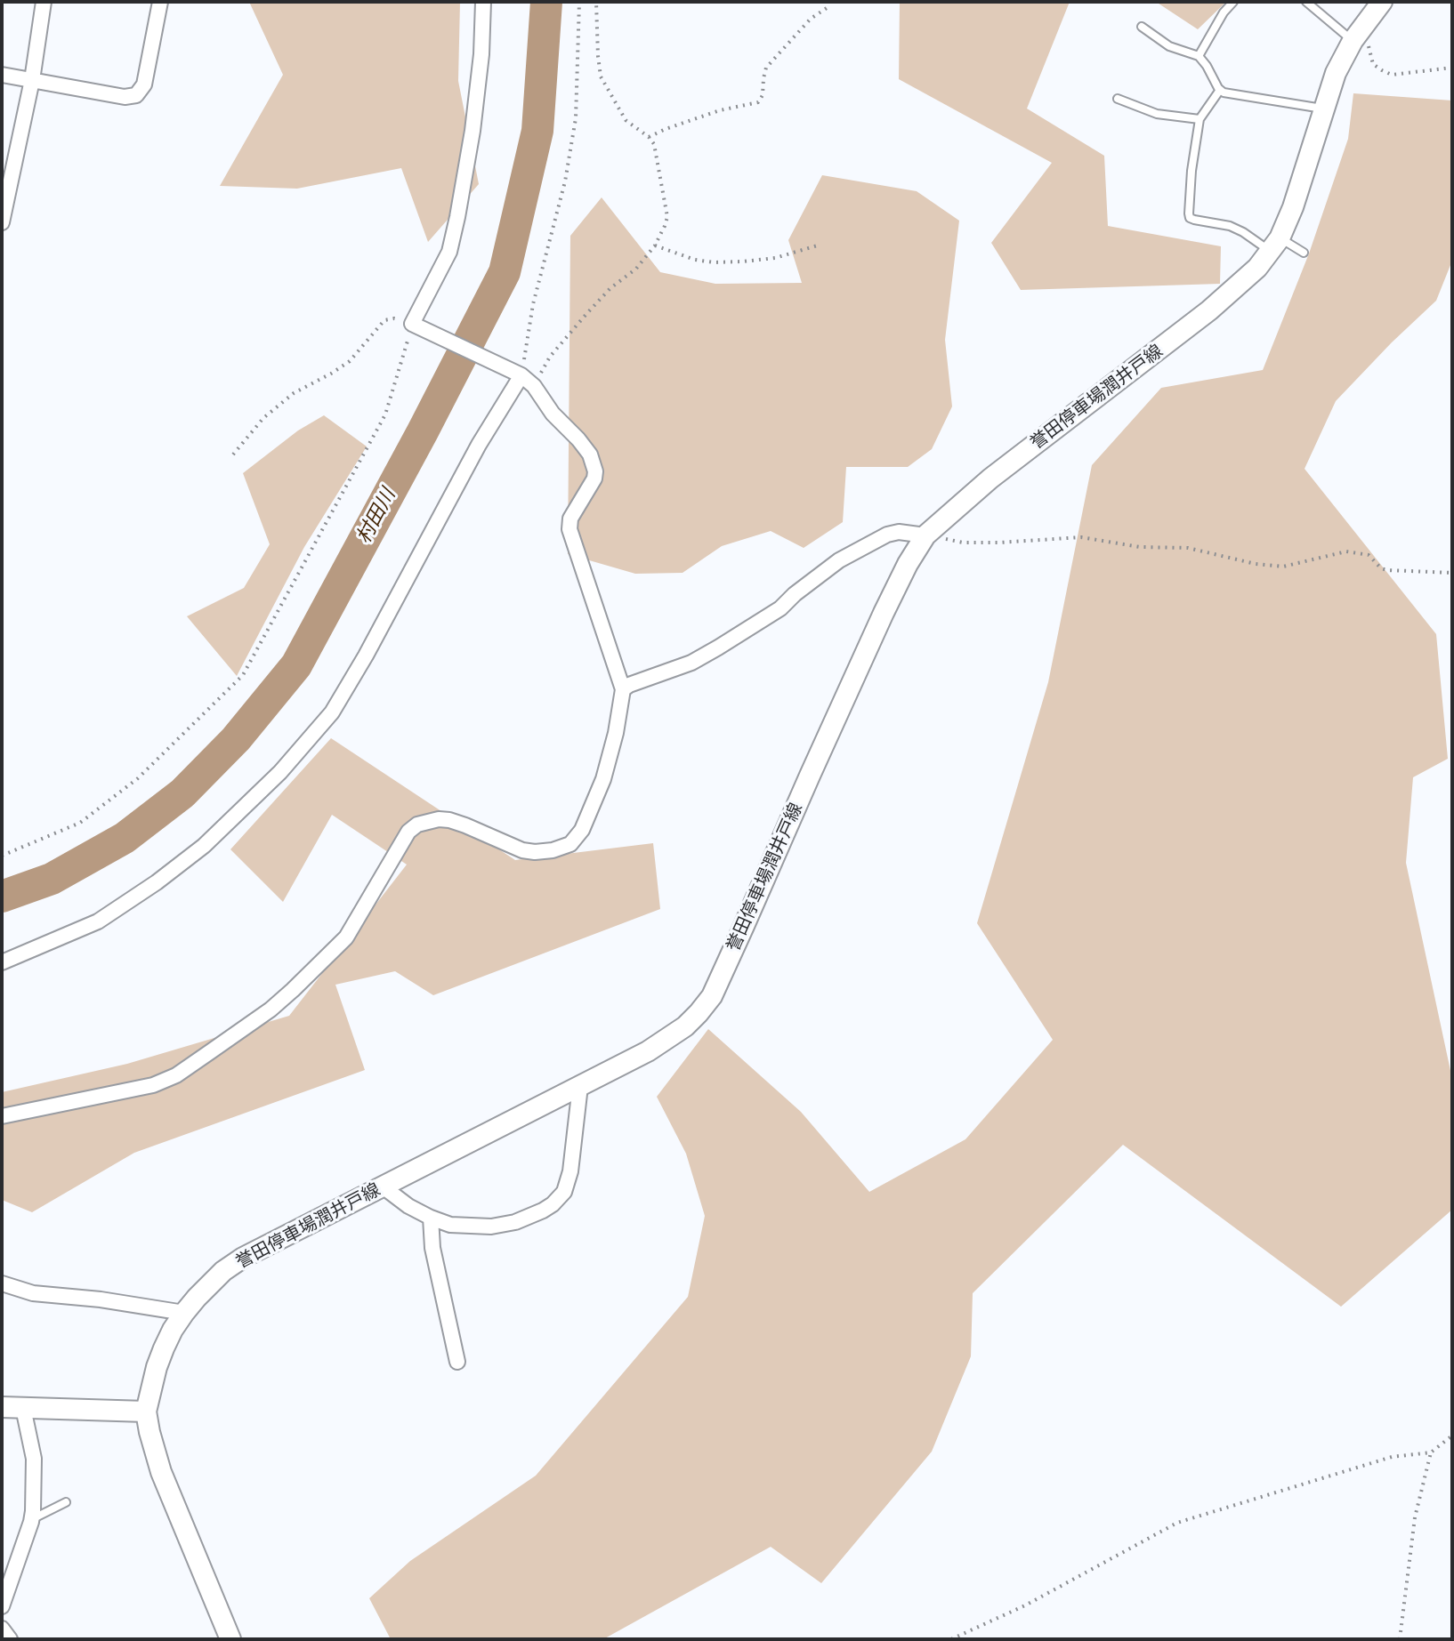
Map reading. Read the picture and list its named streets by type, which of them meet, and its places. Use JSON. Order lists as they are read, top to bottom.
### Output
{
  "streets": {
    "main road": ["誉田停車場潤井戸線"]
  },
  "water": ["村田川"]
}
